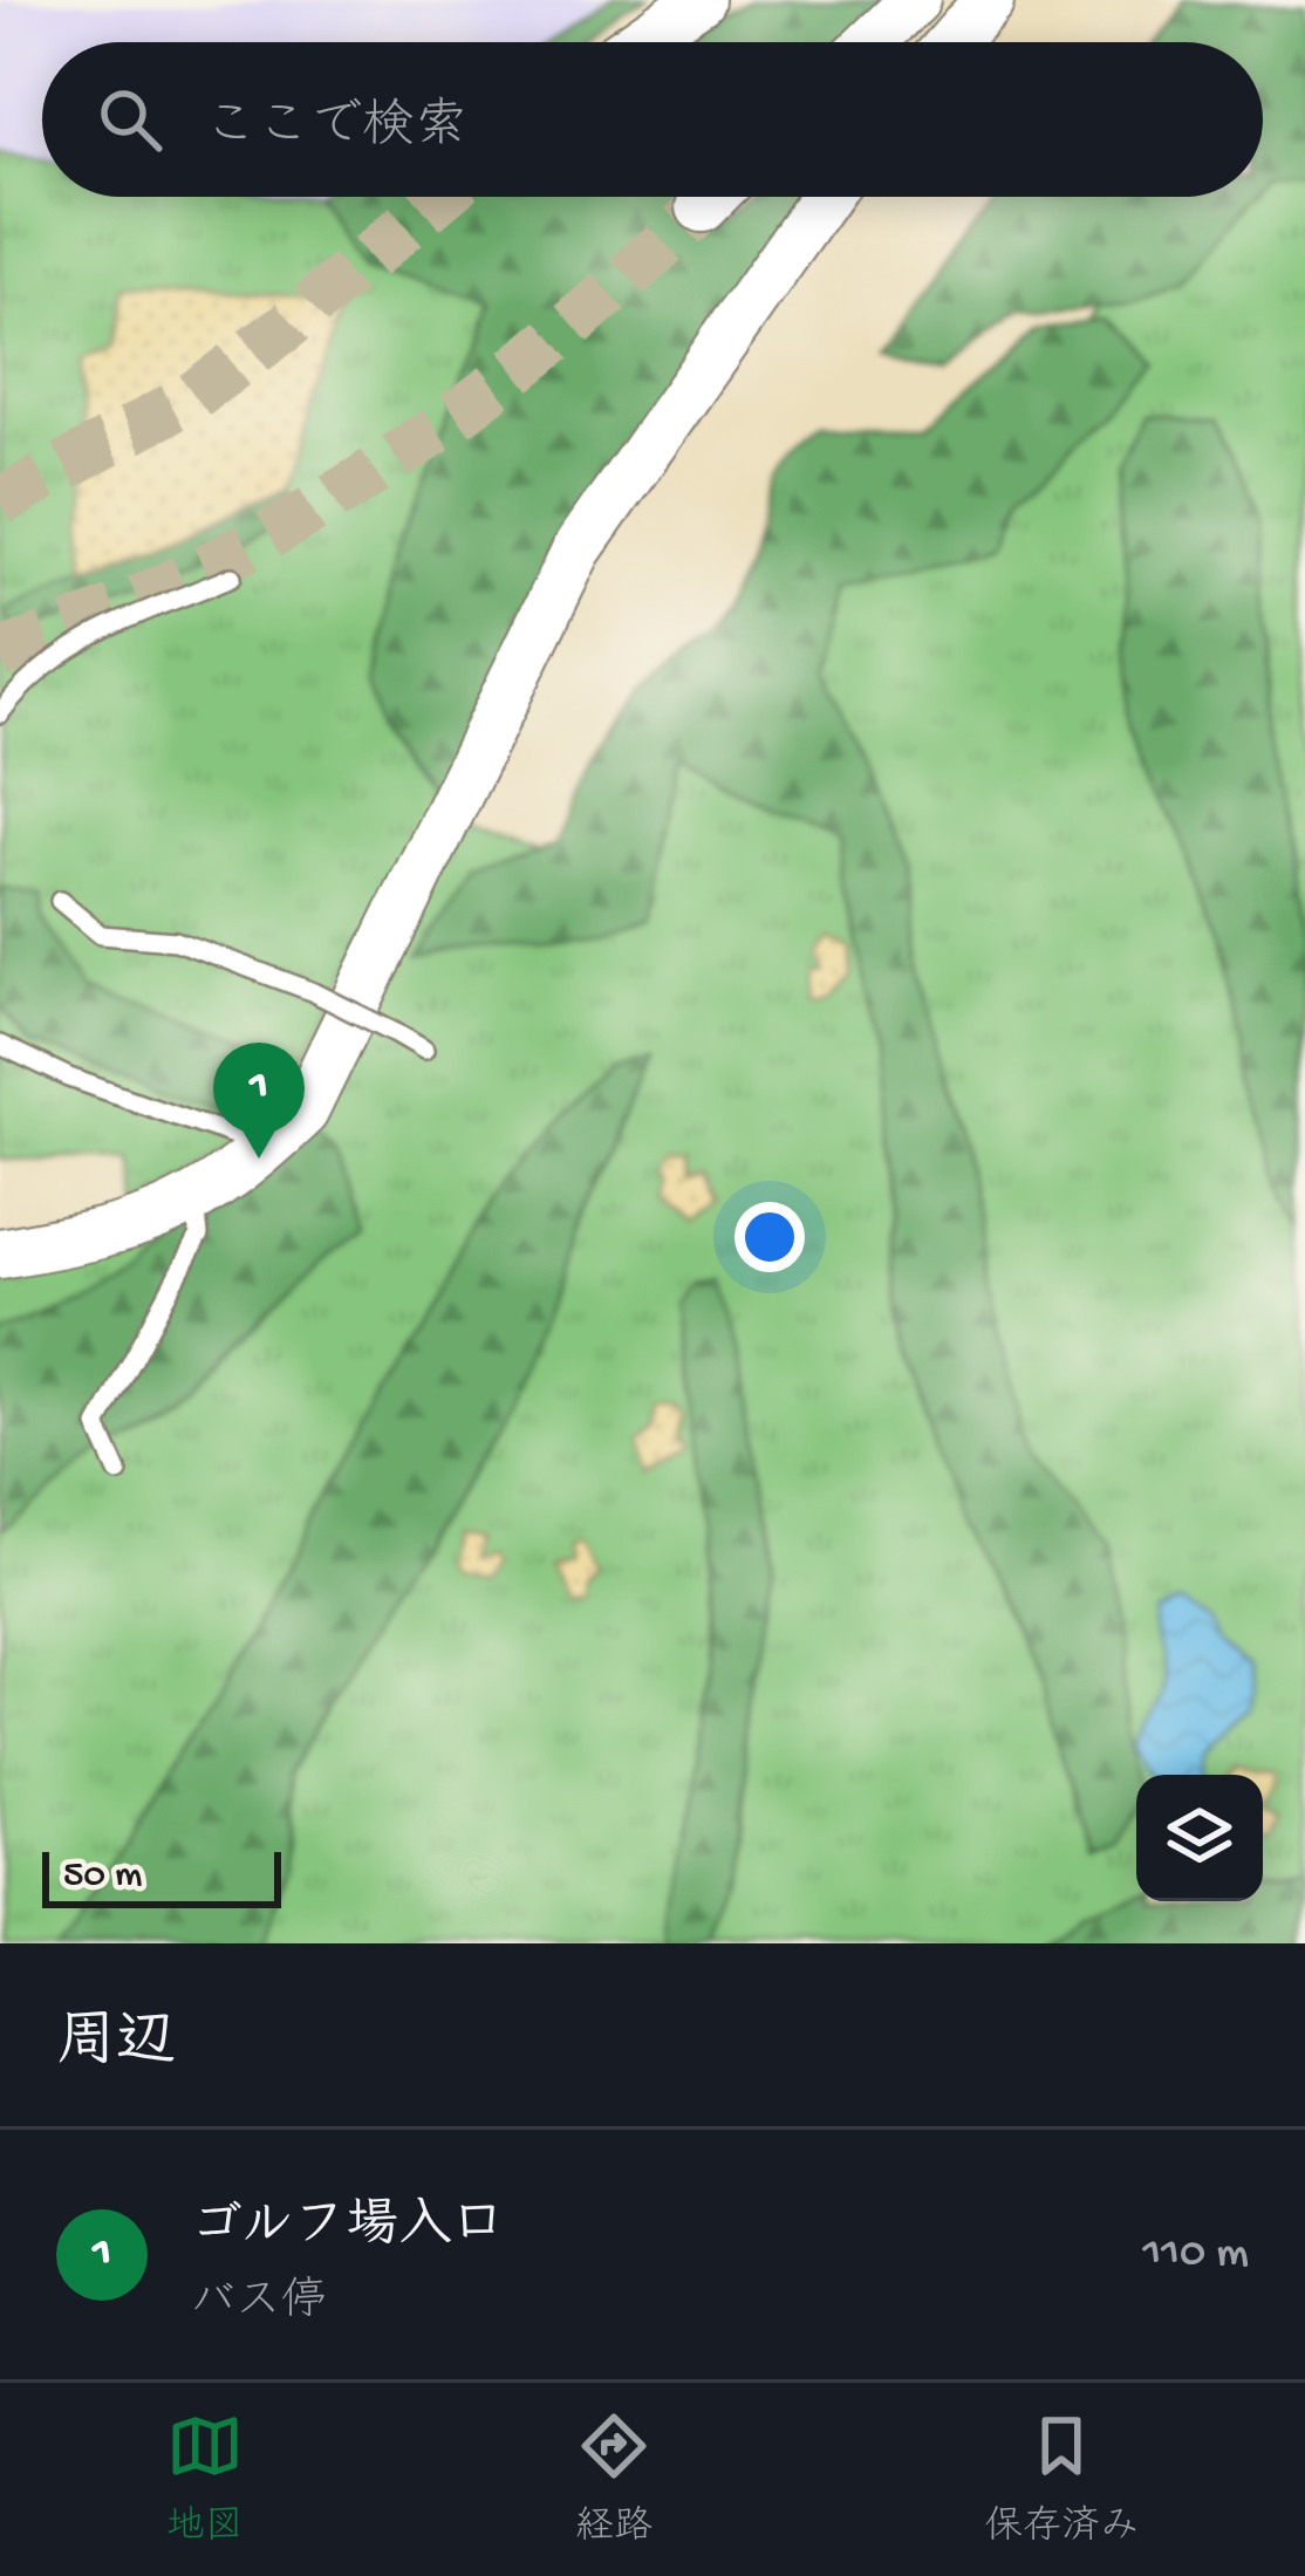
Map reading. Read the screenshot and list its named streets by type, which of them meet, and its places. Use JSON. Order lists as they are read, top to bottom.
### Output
{
  "scale_bar": "50 m",
  "page": {
    "search": "ここで検索",
    "pins": "1",
    "scale": "50 m",
    "heading": "周辺",
    "list": [
      {
        "mark": "1",
        "name": "ゴルフ場入口",
        "note": "バス停",
        "value": "110 m"
      }
    ],
    "nav": ["地図", "経路", "保存済み"]
  }
}
